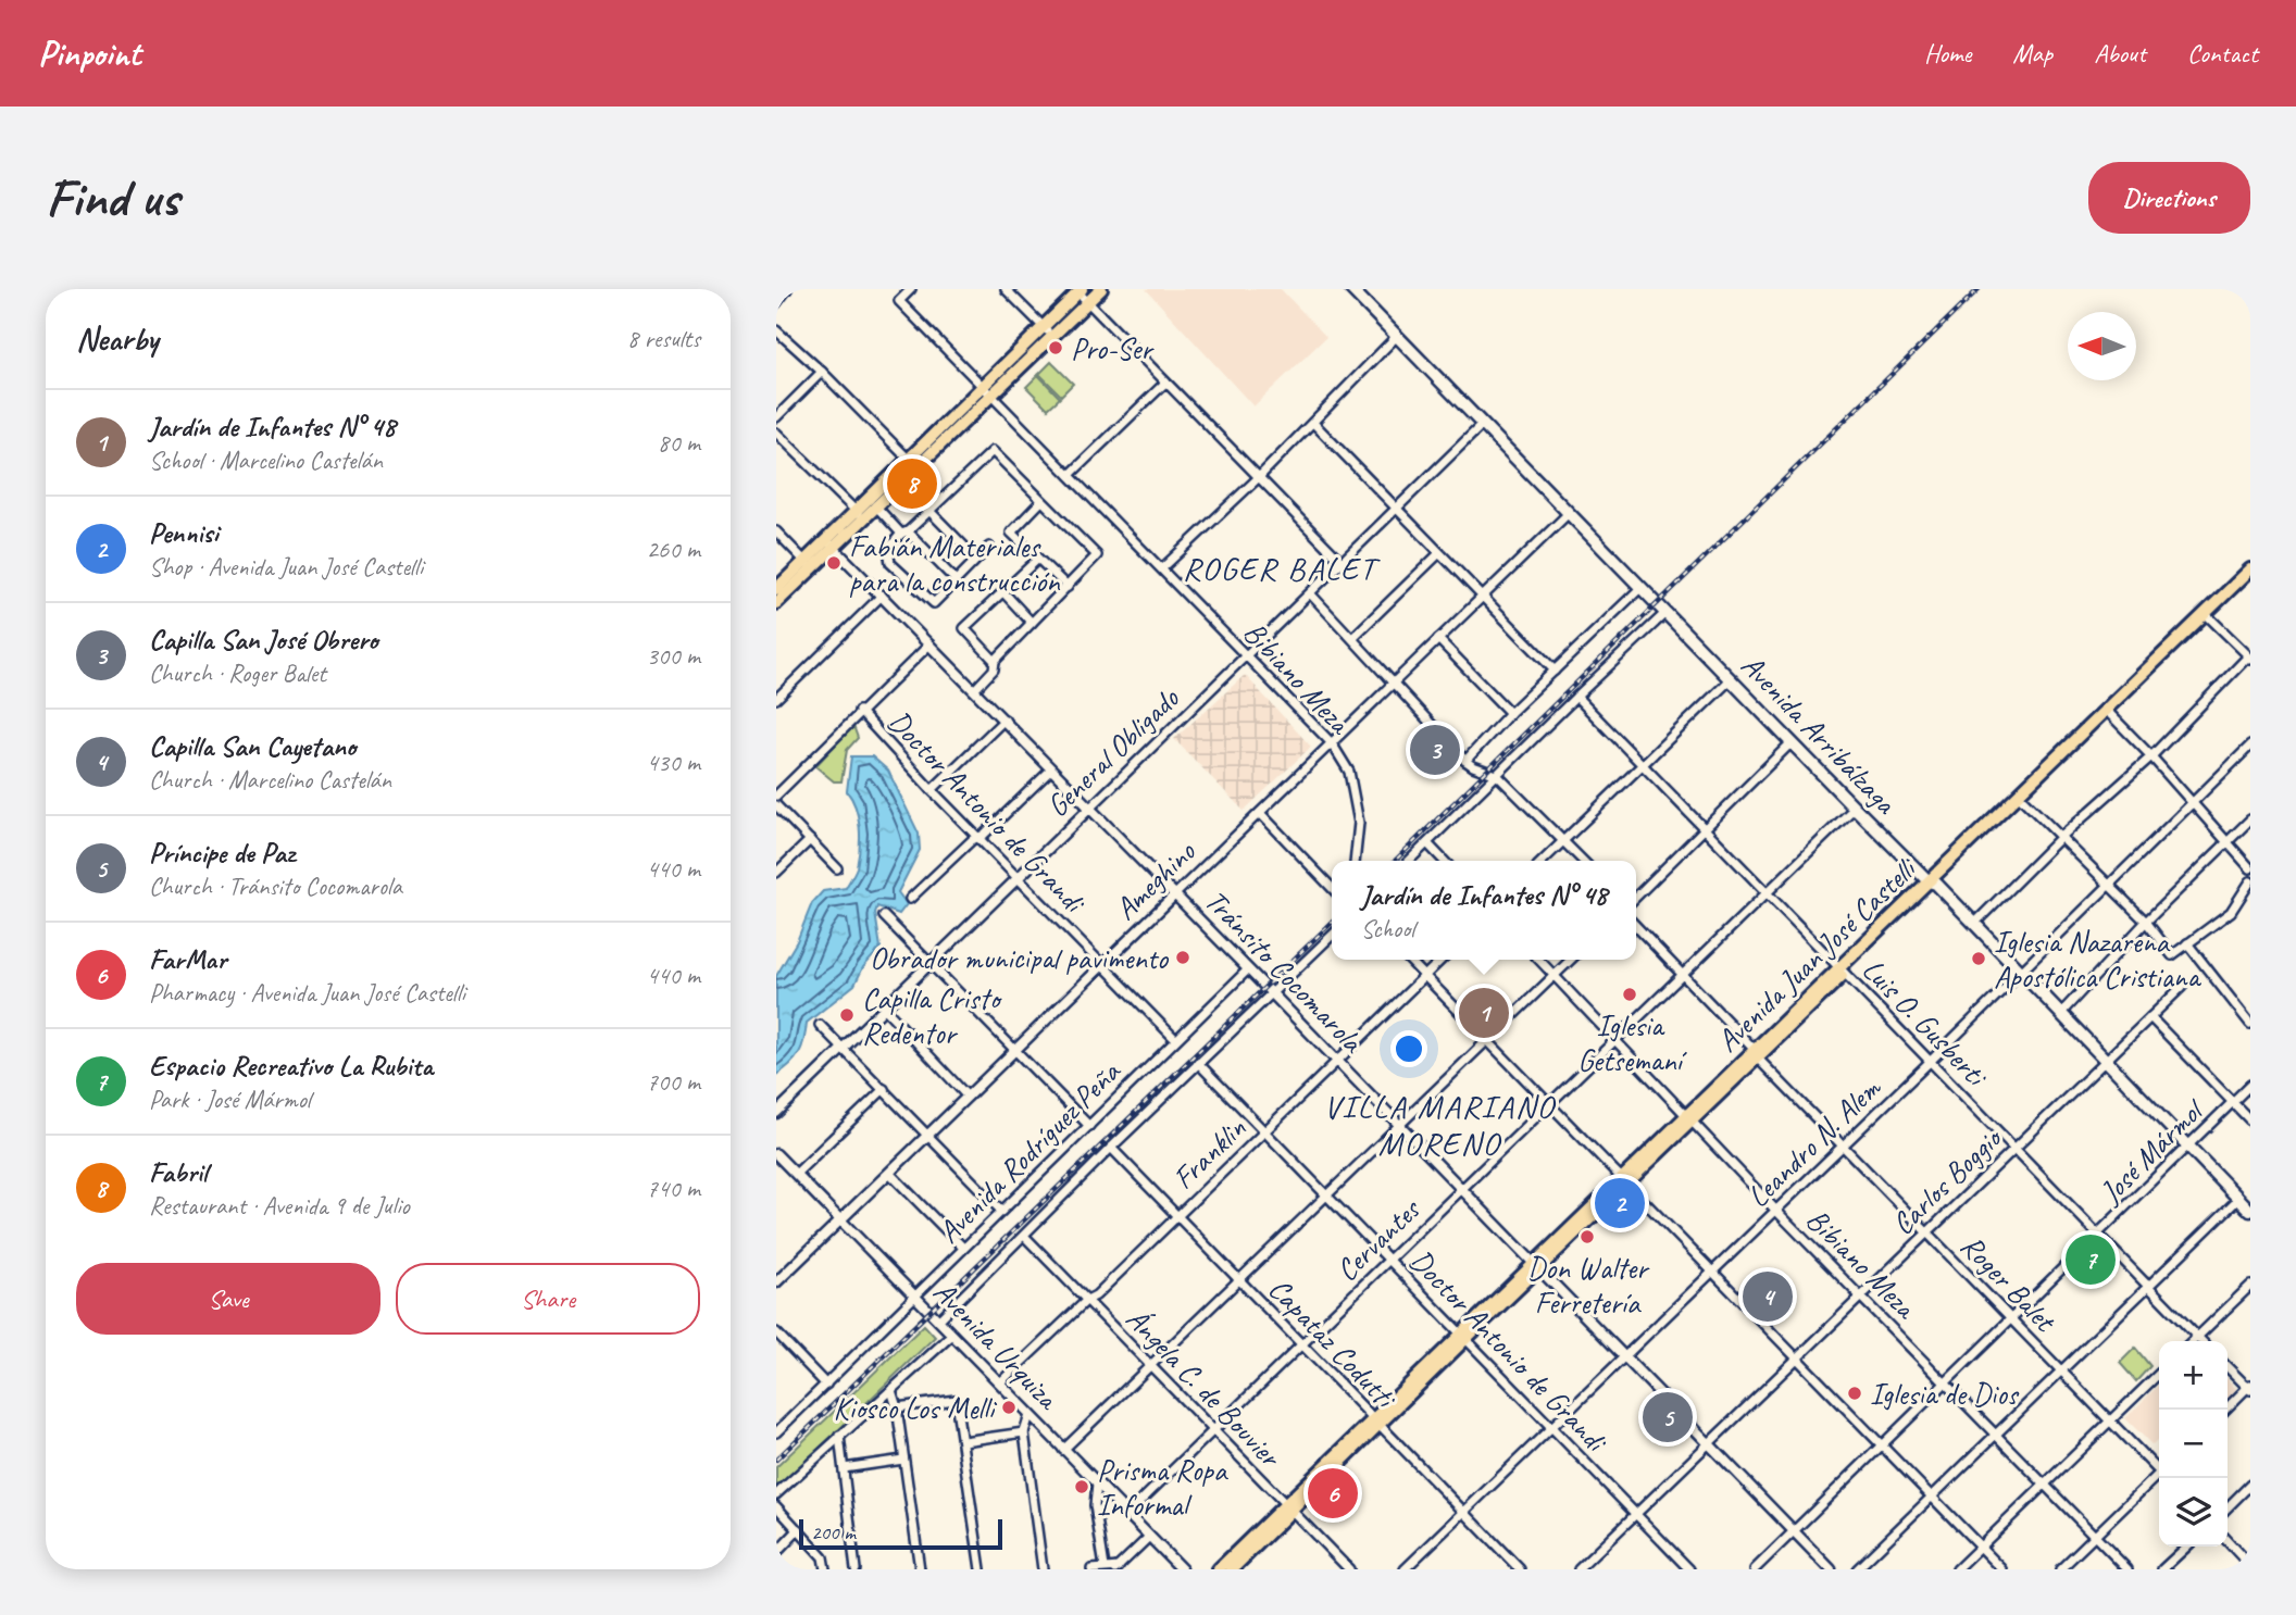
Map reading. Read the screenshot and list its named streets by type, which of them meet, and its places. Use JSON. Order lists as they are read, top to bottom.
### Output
{
  "streets": {
    "main road": ["Avenida Arribálzaga", "Avenida Juan José Castelli"],
    "street": [
      "Bibiano Meza",
      "General Obligado",
      "Doctor Antonio de Grandi",
      "Ameghino",
      "Tránsito Cocomarola",
      "Luis O. Gusberti",
      "Leandro N. Alem",
      "Avenida Rodríguez Peña",
      "José Mármol",
      "Franklin",
      "Carlos Boggio",
      "Cervantes",
      "Roger Balet",
      "Capataz Codutti",
      "Avenida Urquiza",
      "Ángela C. de Bouvier"
    ]
  },
  "crossings": [
    ["Bibiano Meza", "General Obligado"],
    ["Bibiano Meza", "Ameghino"],
    ["Bibiano Meza", "Avenida Juan José Castelli"],
    ["Bibiano Meza", "Leandro N. Alem"],
    ["Bibiano Meza", "José Mármol"],
    ["Bibiano Meza", "Carlos Boggio"],
    ["Bibiano Meza", "Cervantes"],
    ["Avenida Arribálzaga", "General Obligado"],
    ["Avenida Arribálzaga", "Ameghino"],
    ["Avenida Arribálzaga", "Avenida Juan José Castelli"],
    ["Avenida Arribálzaga", "Leandro N. Alem"],
    ["Avenida Arribálzaga", "José Mármol"],
    ["Avenida Arribálzaga", "Carlos Boggio"],
    ["Avenida Arribálzaga", "Cervantes"],
    ["General Obligado", "Doctor Antonio de Grandi"],
    ["General Obligado", "Tránsito Cocomarola"],
    ["Doctor Antonio de Grandi", "Ameghino"],
    ["Doctor Antonio de Grandi", "Avenida Juan José Castelli"],
    ["Doctor Antonio de Grandi", "Leandro N. Alem"],
    ["Doctor Antonio de Grandi", "Avenida Rodríguez Peña"],
    ["Doctor Antonio de Grandi", "Franklin"],
    ["Doctor Antonio de Grandi", "Carlos Boggio"],
    ["Doctor Antonio de Grandi", "Cervantes"],
    ["Ameghino", "Tránsito Cocomarola"],
    ["Ameghino", "Avenida Urquiza"],
    ["Avenida Juan José Castelli", "Tránsito Cocomarola"],
    ["Avenida Juan José Castelli", "Luis O. Gusberti"],
    ["Avenida Juan José Castelli", "Roger Balet"],
    ["Avenida Juan José Castelli", "Capataz Codutti"],
    ["Avenida Juan José Castelli", "Ángela C. de Bouvier"],
    ["Tránsito Cocomarola", "Leandro N. Alem"],
    ["Tránsito Cocomarola", "Avenida Rodríguez Peña"],
    ["Tránsito Cocomarola", "José Mármol"],
    ["Tránsito Cocomarola", "Franklin"],
    ["Tránsito Cocomarola", "Carlos Boggio"],
    ["Tránsito Cocomarola", "Cervantes"],
    ["Luis O. Gusberti", "Leandro N. Alem"],
    ["Luis O. Gusberti", "José Mármol"],
    ["Luis O. Gusberti", "Carlos Boggio"],
    ["Luis O. Gusberti", "Cervantes"],
    ["Leandro N. Alem", "Roger Balet"],
    ["Leandro N. Alem", "Capataz Codutti"],
    ["Avenida Rodríguez Peña", "Capataz Codutti"],
    ["Avenida Rodríguez Peña", "Avenida Urquiza"],
    ["Avenida Rodríguez Peña", "Ángela C. de Bouvier"],
    ["José Mármol", "Roger Balet"],
    ["Franklin", "Capataz Codutti"],
    ["Franklin", "Avenida Urquiza"],
    ["Franklin", "Ángela C. de Bouvier"],
    ["Carlos Boggio", "Roger Balet"],
    ["Cervantes", "Roger Balet"],
    ["Cervantes", "Capataz Codutti"],
    ["Cervantes", "Avenida Urquiza"],
    ["Cervantes", "Ángela C. de Bouvier"]
  ],
  "districts": ["ROGER BALET", "VILLA MARIANO MORENO"],
  "places": [
    "Pro-Ser",
    "Fabián Materiales para la construcción",
    "Obrador municipal pavimento",
    "Iglesia Nazarena Apostólica Cristiana",
    "Iglesia Getsemaní",
    "Capilla Cristo Redentor",
    "Don Walter Ferretería",
    "Iglesia de Dios",
    "Kiosco Los Melli",
    "Prisma Ropa Informal"
  ],
  "scale_bar": "200 m",
  "north": "left",
  "page": {
    "header": "Pinpoint",
    "nav": [
      "Home",
      "Map",
      "About",
      "Contact"
    ],
    "buttons": [
      "Directions",
      ["Save", "Share"]
    ],
    "title": "Find us",
    "heading": ["Nearby", "8 results"],
    "list": [
      {
        "mark": "1",
        "name": "Jardín de Infantes N° 48",
        "note": "School · Marcelino Castelán",
        "value": "80 m"
      },
      {
        "mark": "2",
        "name": "Pennisi",
        "note": "Shop · Avenida Juan José Castelli",
        "value": "260 m"
      },
      {
        "mark": "3",
        "name": "Capilla San José Obrero",
        "note": "Church · Roger Balet",
        "value": "300 m"
      },
      {
        "mark": "4",
        "name": "Capilla San Cayetano",
        "note": "Church · Marcelino Castelán",
        "value": "430 m"
      },
      {
        "mark": "5",
        "name": "Príncipe de Paz",
        "note": "Church · Tránsito Cocomarola",
        "value": "440 m"
      },
      {
        "mark": "6",
        "name": "FarMar",
        "note": "Pharmacy · Avenida Juan José Castelli",
        "value": "440 m"
      },
      {
        "mark": "7",
        "name": "Espacio Recreativo La Rubita",
        "note": "Park · José Mármol",
        "value": "700 m"
      },
      {
        "mark": "8",
        "name": "Fabril",
        "note": "Restaurant · Avenida 9 de Julio",
        "value": "740 m"
      }
    ],
    "pins": [
      "8",
      "3",
      "1",
      "2",
      "7",
      "4",
      "5",
      "6"
    ],
    "popup": ["Jardín de Infantes N° 48", "School"],
    "map_buttons": ["+", "−"],
    "scale": "200 m"
  }
}
